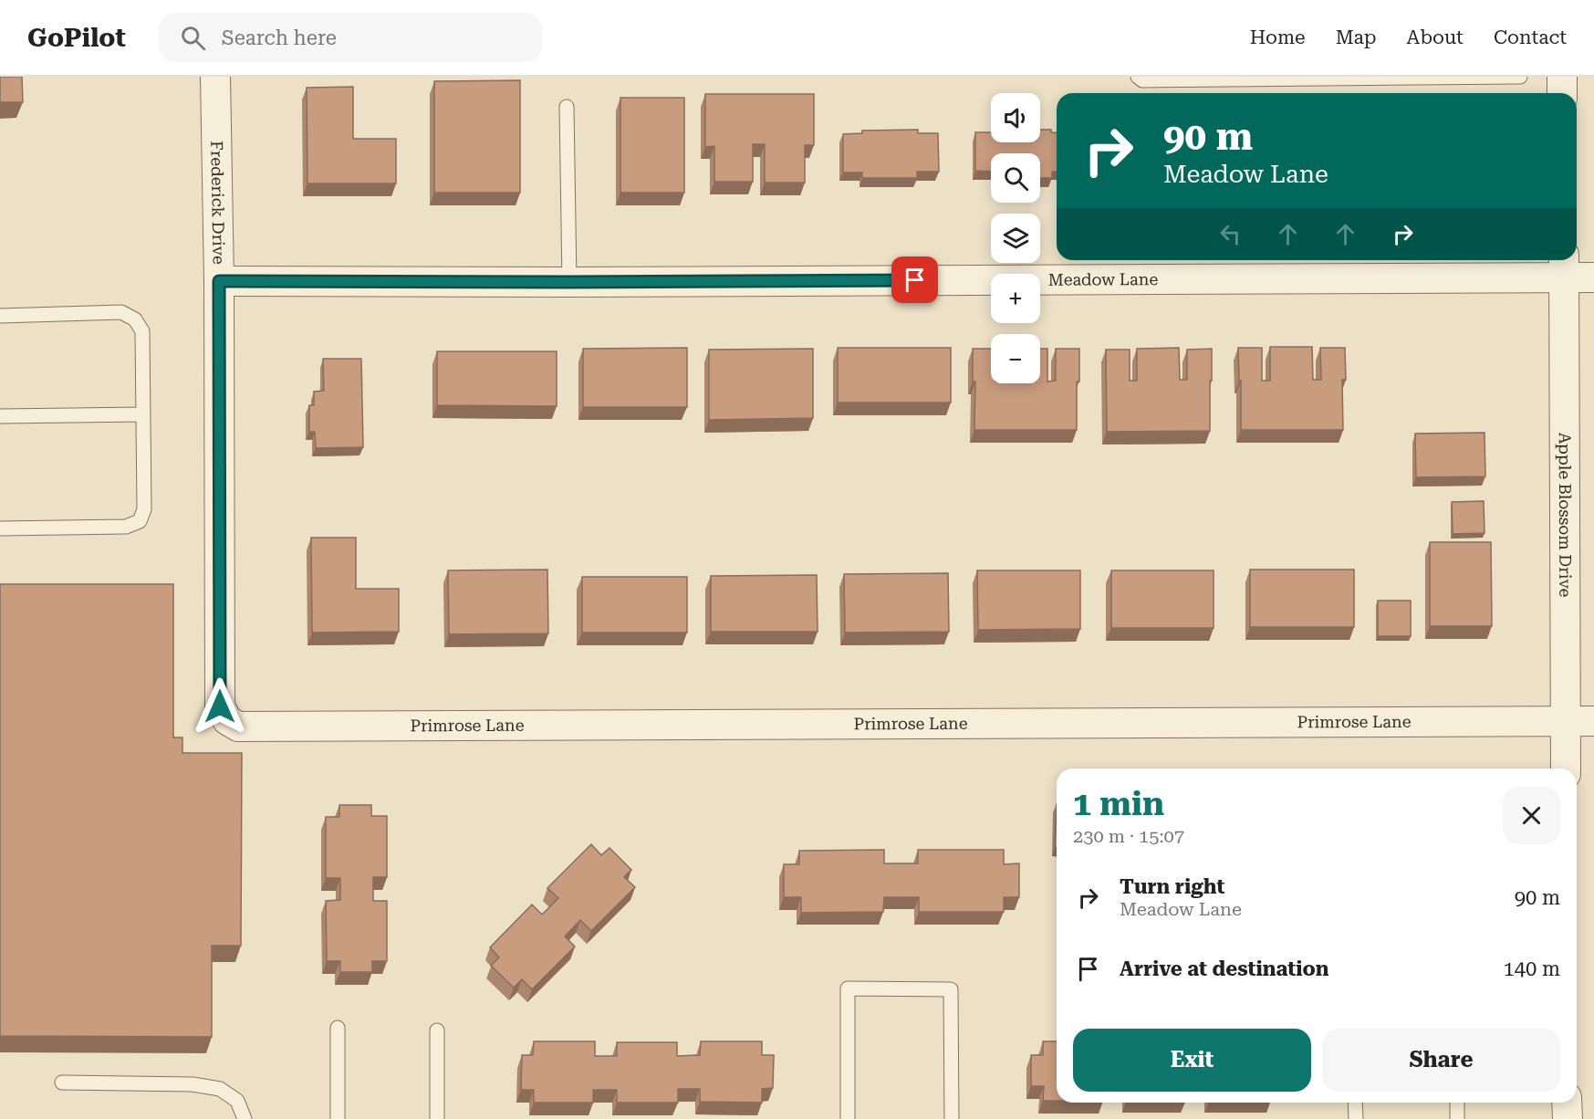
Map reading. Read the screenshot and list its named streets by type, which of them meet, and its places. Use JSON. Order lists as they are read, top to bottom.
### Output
{
  "streets": {
    "street": [
      "Frederick Drive",
      "Meadow Lane",
      "Apple Blossom Drive",
      "Primrose Lane"
    ]
  },
  "crossings": [
    ["Frederick Drive", "Meadow Lane"],
    ["Frederick Drive", "Primrose Lane"],
    ["Meadow Lane", "Apple Blossom Drive"],
    ["Apple Blossom Drive", "Primrose Lane"]
  ],
  "page": {
    "header": "GoPilot",
    "search": "Search here",
    "nav": [
      "Home",
      "Map",
      "About",
      "Contact"
    ],
    "map_buttons": ["+", "−"],
    "turn": ["90 m", "Meadow Lane"],
    "heading": ["1 min", "230 m · 15:07"],
    "list": [
      {
        "name": "Turn right",
        "note": "Meadow Lane",
        "value": "90 m"
      },
      {
        "name": "Arrive at destination",
        "value": "140 m"
      }
    ],
    "buttons": ["Exit", "Share"]
  }
}
